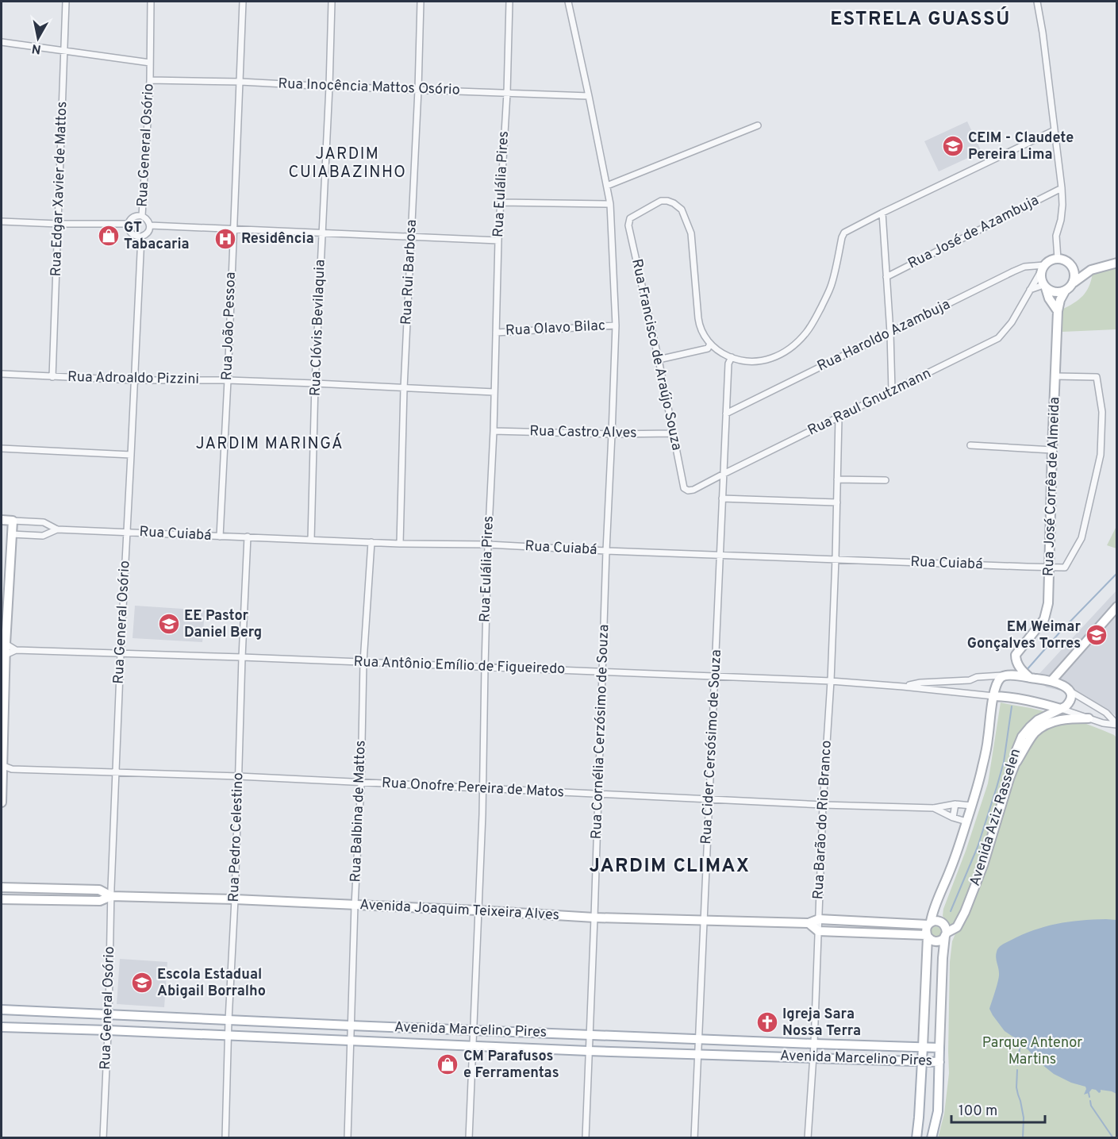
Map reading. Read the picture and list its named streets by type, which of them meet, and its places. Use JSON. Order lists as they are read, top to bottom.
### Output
{
  "streets": {
    "main road": [
      "Rua José Corrêa de Almeida",
      "Rua Cuiabá",
      "Rua Antônio Emílio de Figueiredo",
      "Avenida Aziz Rasselen",
      "Avenida Joaquim Teixeira Alves",
      "Avenida Marcelino Pires"
    ],
    "street": [
      "Rua Inocência Mattos Osório",
      "Rua General Osório",
      "Rua Eulália Pires",
      "Rua Edgar Xavier de Mattos",
      "Rua José de Azambuja",
      "Rua Rui Barbosa",
      "Rua João Pessoa",
      "Rua Clóvis Bevilaquia",
      "Rua Olavo Bilac",
      "Rua Haroldo Azambuja",
      "Rua Francisco de Araújo Souza",
      "Rua Adroaldo Pizzini",
      "Rua Raul Gnutzmann",
      "Rua Castro Alves",
      "Rua Cornélia Cerzósimo de Souza",
      "Rua Cider Cersósimo de Souza",
      "Rua Onofre Pereira de Matos",
      "Rua Balbina de Mattos",
      "Rua Barão do Rio Branco",
      "Rua Pedro Celestino"
    ]
  },
  "crossings": [
    ["Rua Inocência Mattos Osório", "Rua General Osório"],
    ["Rua Inocência Mattos Osório", "Rua Eulália Pires"],
    ["Rua Inocência Mattos Osório", "Rua Rui Barbosa"],
    ["Rua Inocência Mattos Osório", "Rua João Pessoa"],
    ["Rua Inocência Mattos Osório", "Rua Clóvis Bevilaquia"],
    ["Rua Inocência Mattos Osório", "Rua Cornélia Cerzósimo de Souza"],
    ["Rua General Osório", "Rua Adroaldo Pizzini"],
    ["Rua General Osório", "Rua Cuiabá"],
    ["Rua General Osório", "Rua Antônio Emílio de Figueiredo"],
    ["Rua General Osório", "Rua Onofre Pereira de Matos"],
    ["Rua General Osório", "Avenida Joaquim Teixeira Alves"],
    ["Rua General Osório", "Avenida Marcelino Pires"],
    ["Rua Eulália Pires", "Rua Olavo Bilac"],
    ["Rua Eulália Pires", "Rua Adroaldo Pizzini"],
    ["Rua Eulália Pires", "Rua Castro Alves"],
    ["Rua Eulália Pires", "Rua Cuiabá"],
    ["Rua Eulália Pires", "Rua Antônio Emílio de Figueiredo"],
    ["Rua Eulália Pires", "Rua Onofre Pereira de Matos"],
    ["Rua Eulália Pires", "Avenida Joaquim Teixeira Alves"],
    ["Rua Eulália Pires", "Avenida Marcelino Pires"],
    ["Rua Edgar Xavier de Mattos", "Rua Adroaldo Pizzini"],
    ["Rua Rui Barbosa", "Rua Adroaldo Pizzini"],
    ["Rua Rui Barbosa", "Rua Cuiabá"],
    ["Rua João Pessoa", "Rua Adroaldo Pizzini"],
    ["Rua João Pessoa", "Rua Cuiabá"],
    ["Rua Clóvis Bevilaquia", "Rua Adroaldo Pizzini"],
    ["Rua Clóvis Bevilaquia", "Rua Cuiabá"],
    ["Rua Olavo Bilac", "Rua Cornélia Cerzósimo de Souza"],
    ["Rua Haroldo Azambuja", "Rua Raul Gnutzmann"],
    ["Rua Haroldo Azambuja", "Rua José Corrêa de Almeida"],
    ["Rua Haroldo Azambuja", "Rua Cider Cersósimo de Souza"],
    ["Rua Francisco de Araújo Souza", "Rua Raul Gnutzmann"],
    ["Rua Francisco de Araújo Souza", "Rua Castro Alves"],
    ["Rua Raul Gnutzmann", "Rua José Corrêa de Almeida"],
    ["Rua Raul Gnutzmann", "Rua Cider Cersósimo de Souza"],
    ["Rua Raul Gnutzmann", "Rua Barão do Rio Branco"],
    ["Rua Castro Alves", "Rua Cornélia Cerzósimo de Souza"],
    ["Rua José Corrêa de Almeida", "Rua Cuiabá"],
    ["Rua José Corrêa de Almeida", "Rua Antônio Emílio de Figueiredo"],
    ["Rua Cuiabá", "Rua Cornélia Cerzósimo de Souza"],
    ["Rua Cuiabá", "Rua Cider Cersósimo de Souza"],
    ["Rua Cuiabá", "Rua Balbina de Mattos"],
    ["Rua Cuiabá", "Rua Barão do Rio Branco"],
    ["Rua Cuiabá", "Rua Pedro Celestino"],
    ["Rua Antônio Emílio de Figueiredo", "Rua Cornélia Cerzósimo de Souza"],
    ["Rua Antônio Emílio de Figueiredo", "Rua Cider Cersósimo de Souza"],
    ["Rua Antônio Emílio de Figueiredo", "Rua Balbina de Mattos"],
    ["Rua Antônio Emílio de Figueiredo", "Avenida Aziz Rasselen"],
    ["Rua Antônio Emílio de Figueiredo", "Rua Barão do Rio Branco"],
    ["Rua Antônio Emílio de Figueiredo", "Rua Pedro Celestino"],
    ["Rua Cornélia Cerzósimo de Souza", "Rua Onofre Pereira de Matos"],
    ["Rua Cornélia Cerzósimo de Souza", "Avenida Joaquim Teixeira Alves"],
    ["Rua Cornélia Cerzósimo de Souza", "Avenida Marcelino Pires"],
    ["Rua Cider Cersósimo de Souza", "Rua Onofre Pereira de Matos"],
    ["Rua Cider Cersósimo de Souza", "Avenida Joaquim Teixeira Alves"],
    ["Rua Cider Cersósimo de Souza", "Avenida Marcelino Pires"],
    ["Rua Onofre Pereira de Matos", "Rua Balbina de Mattos"],
    ["Rua Onofre Pereira de Matos", "Rua Barão do Rio Branco"],
    ["Rua Onofre Pereira de Matos", "Rua Pedro Celestino"],
    ["Rua Balbina de Mattos", "Avenida Joaquim Teixeira Alves"],
    ["Rua Balbina de Mattos", "Avenida Marcelino Pires"],
    ["Rua Barão do Rio Branco", "Avenida Joaquim Teixeira Alves"],
    ["Rua Barão do Rio Branco", "Avenida Marcelino Pires"],
    ["Rua Pedro Celestino", "Avenida Joaquim Teixeira Alves"],
    ["Rua Pedro Celestino", "Avenida Marcelino Pires"]
  ],
  "districts": [
    "ESTRELA GUASSÚ",
    "JARDIM CUIABAZINHO",
    "JARDIM MARINGÁ",
    "JARDIM CLIMAX"
  ],
  "parks": ["Parque Antenor Martins"],
  "places": {
    "school or university": [
      "CEIM - Claudete Pereira Lima",
      "EE Pastor Daniel Berg",
      "EM Weimar Gonçalves Torres",
      "Escola Estadual Abigail Borralho"
    ],
    "shop": ["GT Tabacaria", "CM Parafusos e Ferramentas"],
    "hospital": ["Residência"],
    "church": ["Igreja Sara Nossa Terra"]
  },
  "scale_bar": "100 m",
  "north": "bottom"
}
